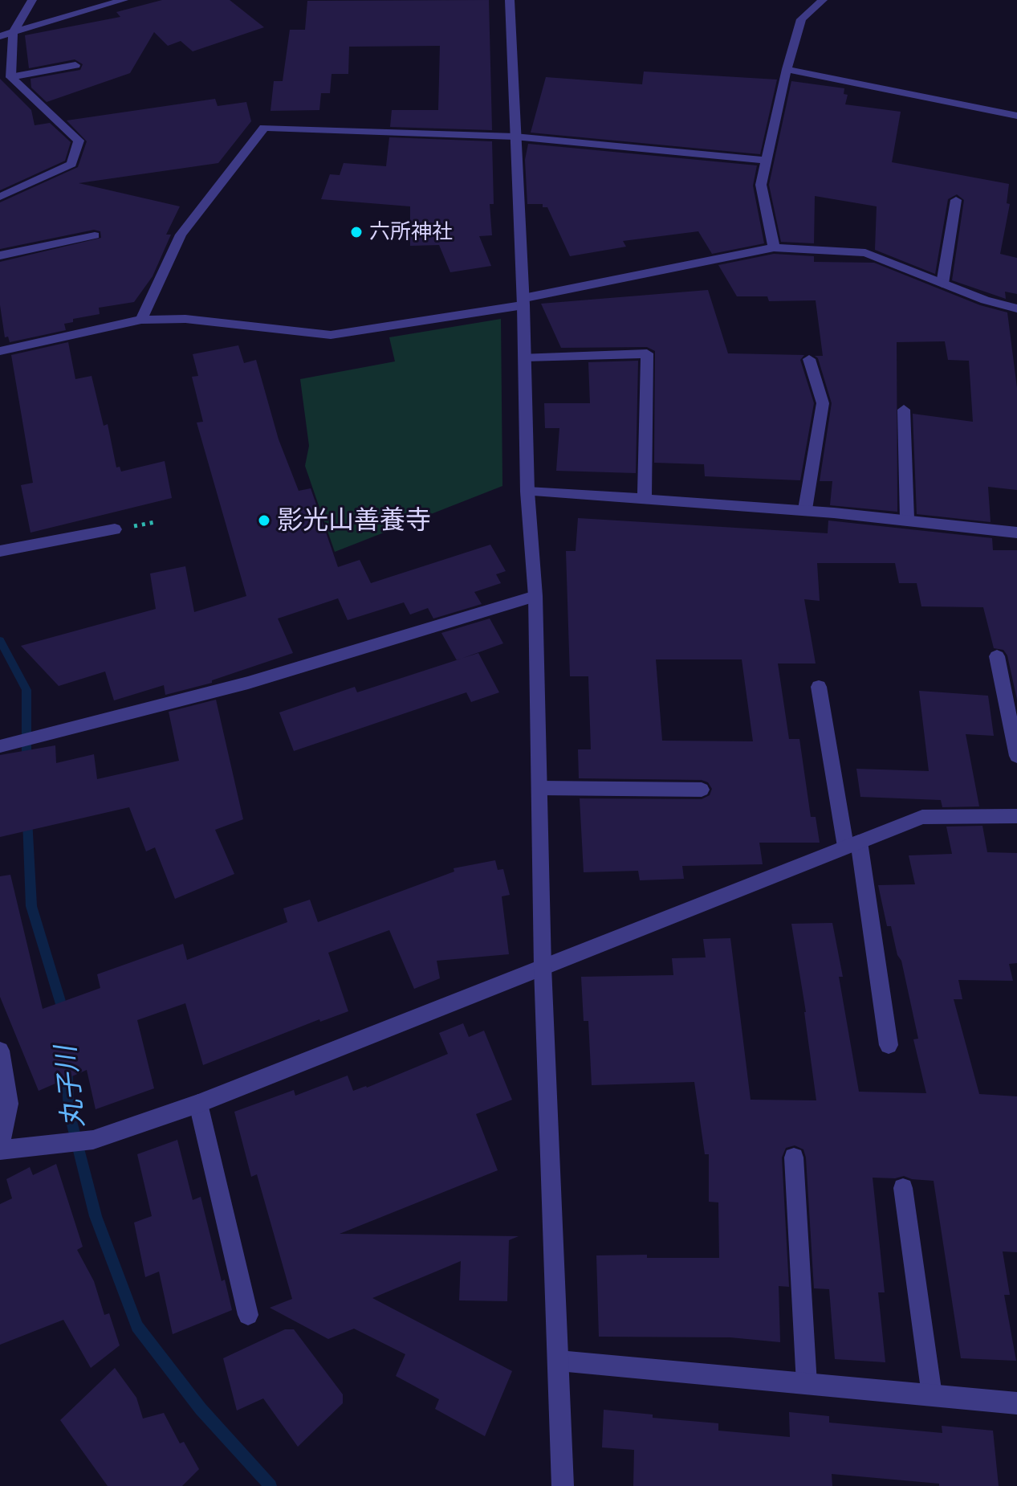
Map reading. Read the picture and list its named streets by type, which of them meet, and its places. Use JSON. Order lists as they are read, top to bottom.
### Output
{
  "water": ["丸子川"],
  "places": ["六所神社", "影光山善養寺"]
}
